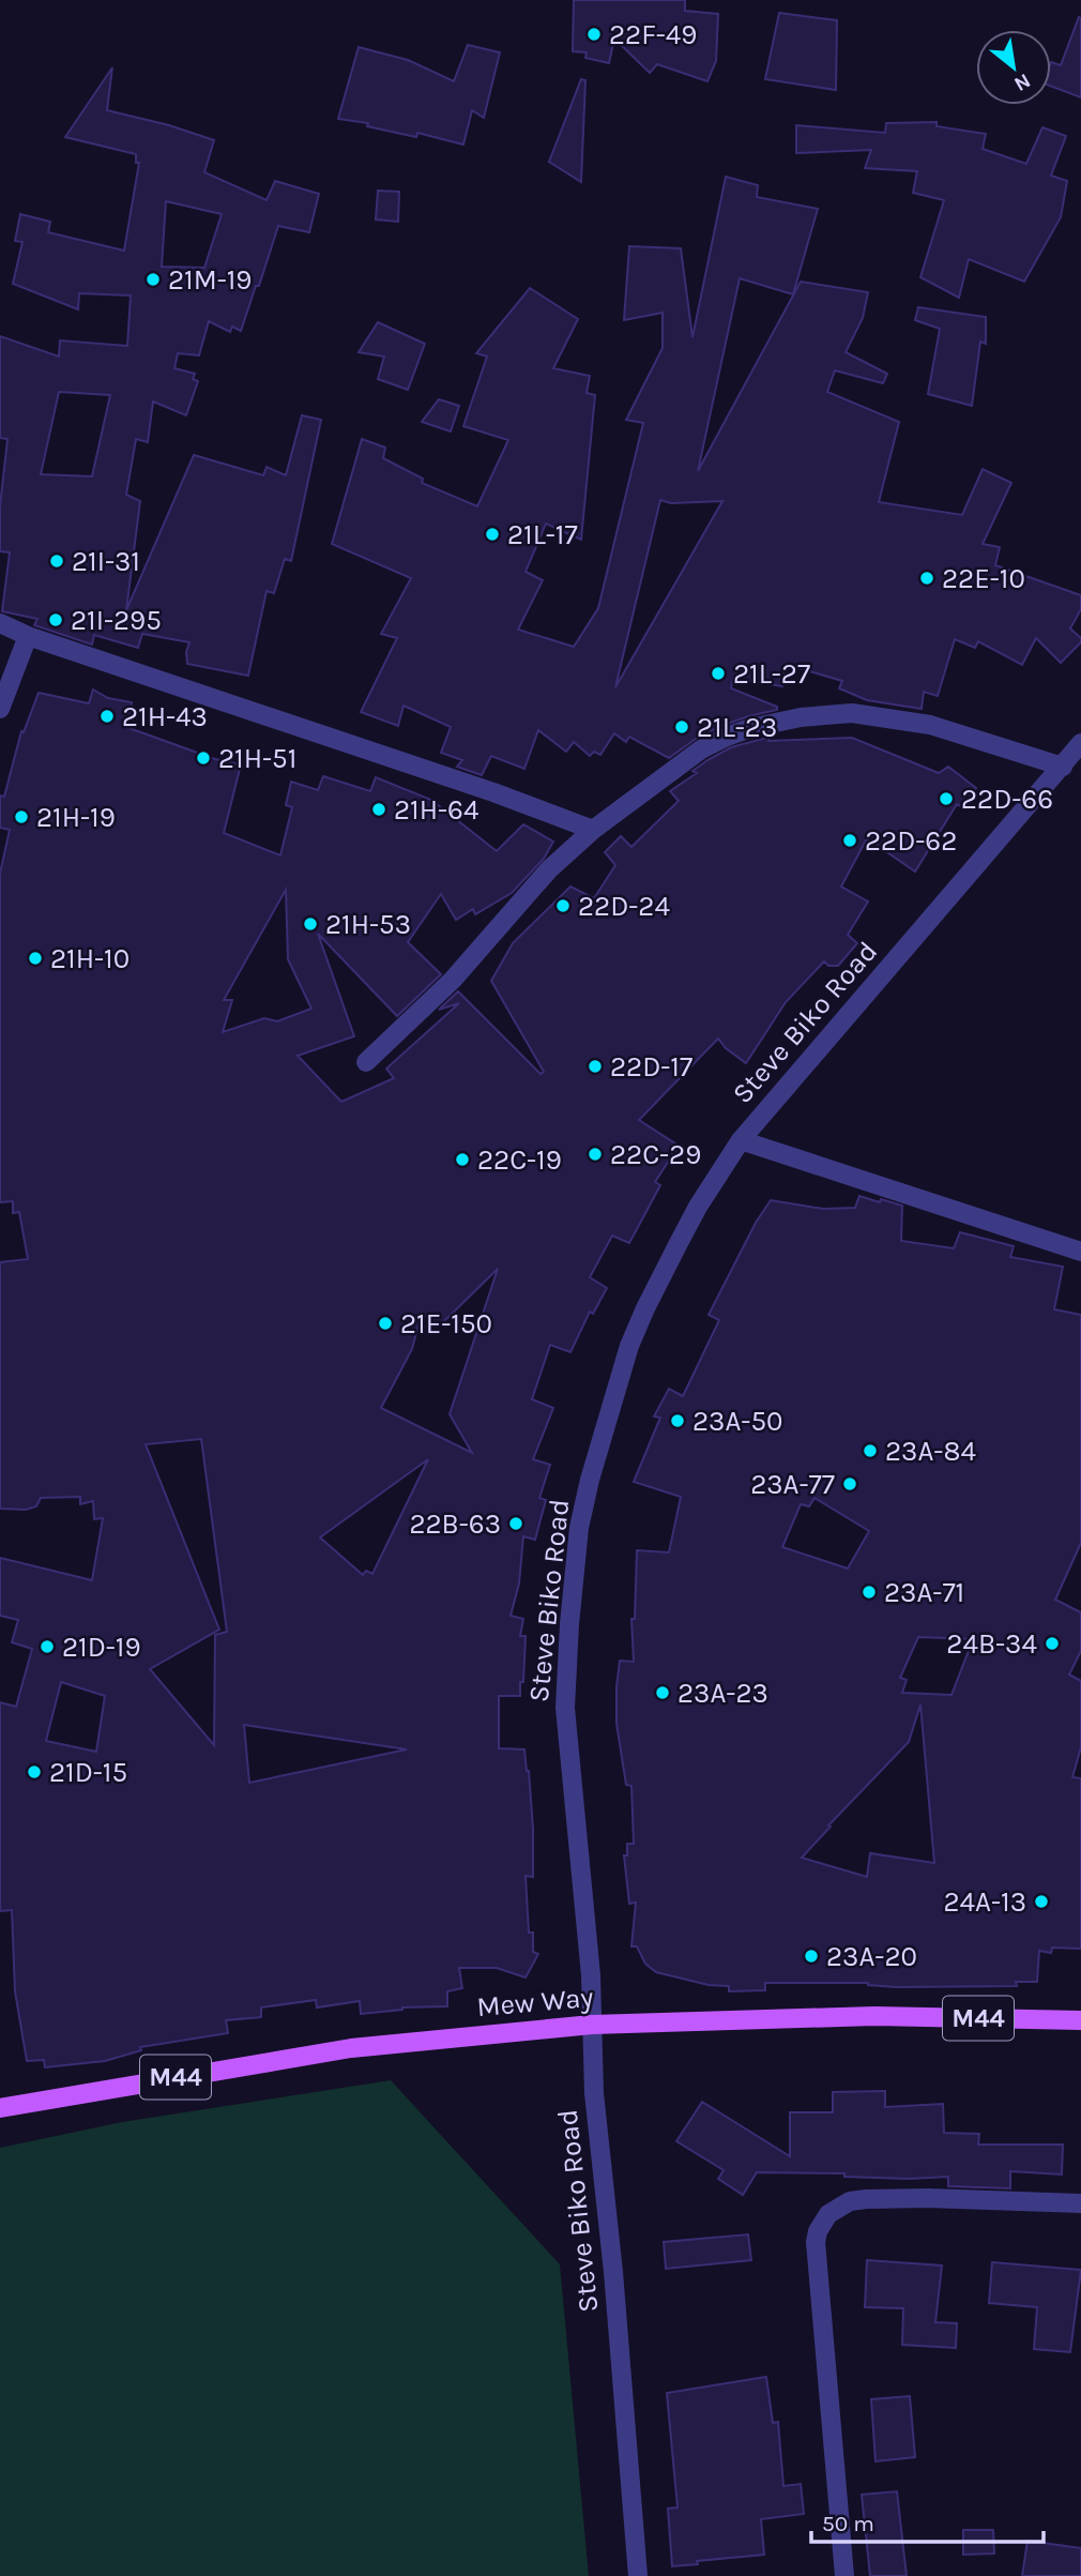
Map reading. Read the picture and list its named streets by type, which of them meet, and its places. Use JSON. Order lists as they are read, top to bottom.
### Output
{
  "streets": {
    "main road": ["Mew Way", "M44"],
    "street": ["Steve Biko Road"]
  },
  "crossings": [
    ["Steve Biko Road", "Mew Way"]
  ],
  "places": [
    "22F-49",
    "21M-19",
    "21L-17",
    "21I-31",
    "22E-10",
    "21I-295",
    "21L-27",
    "21H-43",
    "21L-23",
    "21H-51",
    "22D-66",
    "21H-64",
    "21H-19",
    "22D-62",
    "22D-24",
    "21H-53",
    "21H-10",
    "22D-17",
    "22C-29",
    "22C-19",
    "21E-150",
    "23A-50",
    "23A-84",
    "23A-77",
    "22B-63",
    "23A-71",
    "24B-34",
    "21D-19",
    "23A-23",
    "21D-15",
    "24A-13",
    "23A-20"
  ],
  "scale_bar": "50 m",
  "north": "bottom right"
}
